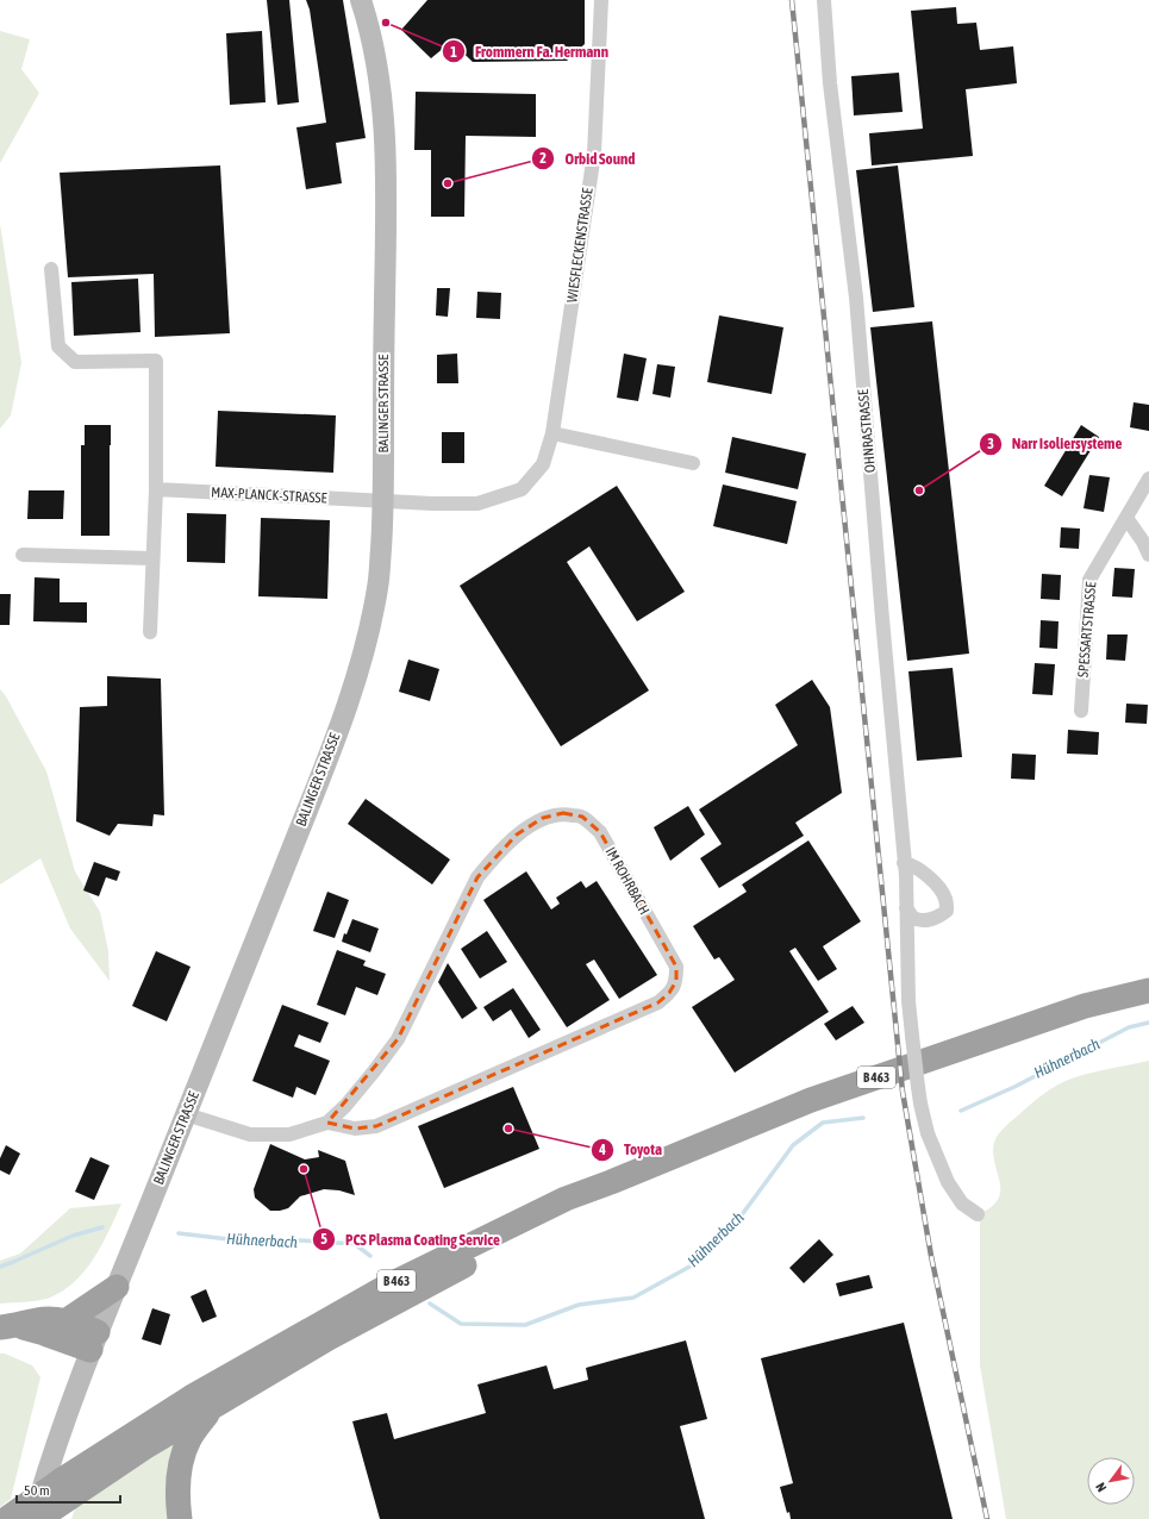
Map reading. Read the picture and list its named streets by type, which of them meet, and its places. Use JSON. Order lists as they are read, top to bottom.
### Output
{
  "streets": {
    "highway": ["B 463"],
    "main road": ["BALINGER STRASSE"],
    "street": [
      "WIESFLECKENSTRASSE",
      "OHNRASTRASSE",
      "MAX-PLANCK-STRASSE",
      "SPESSARTSTRASSE",
      "IM ROHRBACH"
    ]
  },
  "crossings": [
    ["WIESFLECKENSTRASSE", "BALINGER STRASSE"],
    ["WIESFLECKENSTRASSE", "MAX-PLANCK-STRASSE"],
    ["BALINGER STRASSE", "MAX-PLANCK-STRASSE"],
    ["BALINGER STRASSE", "IM ROHRBACH"],
    ["BALINGER STRASSE", "B 463"]
  ],
  "water": ["Hühnerbach"],
  "places": [
    "Frommern Fa. Hermann",
    "Orbid Sound",
    "Narr Isoliersysteme",
    "Toyota",
    "PCS Plasma Coating Service"
  ],
  "scale_bar": "50 m",
  "north": "bottom left"
}
